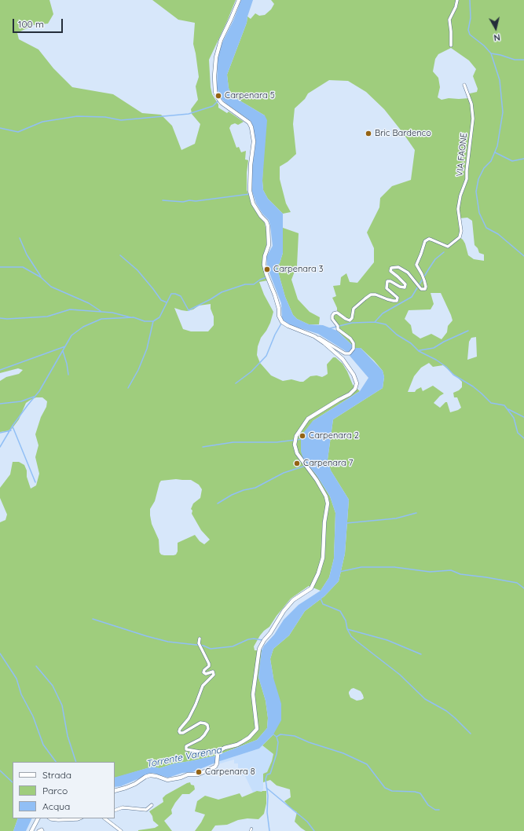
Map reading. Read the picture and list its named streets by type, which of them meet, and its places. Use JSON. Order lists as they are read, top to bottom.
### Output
{
  "streets": {
    "street": ["VIA FAONE"]
  },
  "water": ["Torrente Varenna"],
  "places": [
    "Carpenara 5",
    "Bric Bardenco",
    "Carpenara 3",
    "Carpenara 2",
    "Carpenara 7",
    "Carpenara 8"
  ],
  "legend": ["Strada", "Parco", "Acqua"],
  "scale_bar": "100 m",
  "north": "bottom"
}
